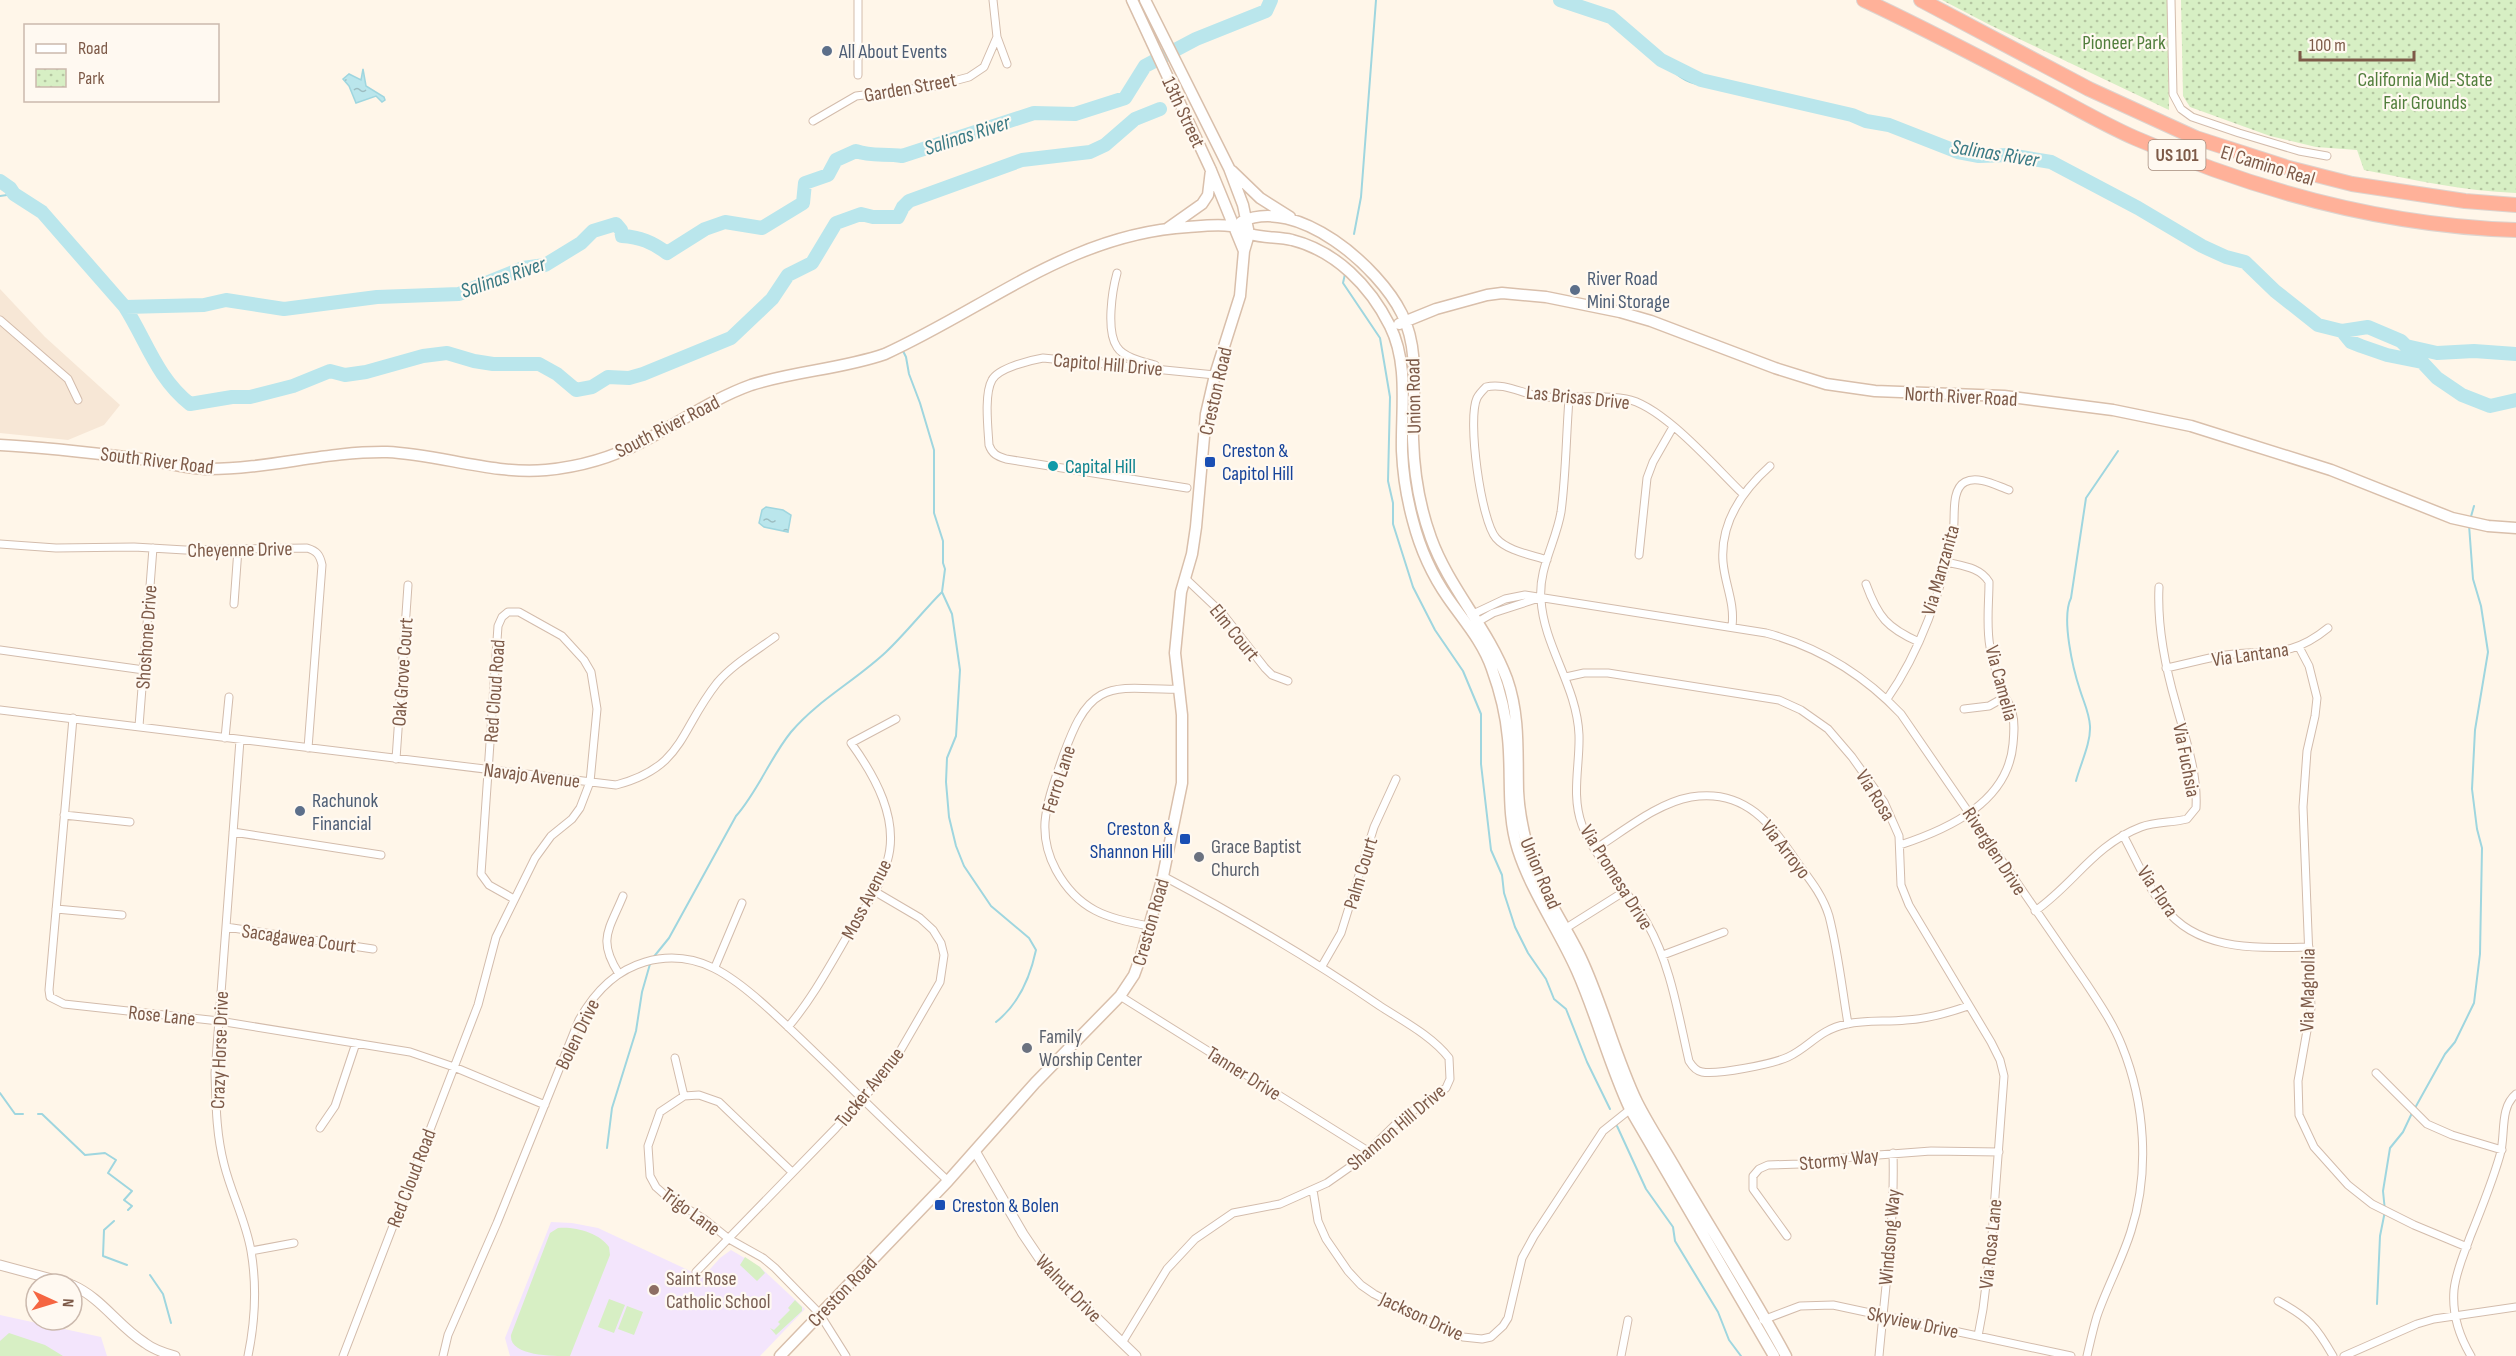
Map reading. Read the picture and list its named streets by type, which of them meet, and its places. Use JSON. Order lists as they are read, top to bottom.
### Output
{
  "streets": {
    "highway": ["US 101", "El Camino Real"],
    "main road": [
      "13th Street",
      "Creston Road",
      "Union Road",
      "North River Road",
      "South River Road"
    ],
    "street": [
      "Garden Street",
      "Capitol Hill Drive",
      "Las Brisas Drive",
      "Cheyenne Drive",
      "Via Manzanita",
      "Elm Court",
      "Shoshone Drive",
      "Via Lantana",
      "Oak Grove Court",
      "Via Camelia",
      "Red Cloud Road",
      "Via Fuchsia",
      "Navajo Avenue",
      "Ferro Lane",
      "Via Rosa",
      "Via Arroyo",
      "Riverglen Drive",
      "Palm Court",
      "Via Promesa Drive",
      "Via Flora",
      "Moss Avenue",
      "Sacagawea Court",
      "Via Magnolia",
      "Rose Lane",
      "Bolen Drive",
      "Crazy Horse Drive",
      "Tanner Drive",
      "Tucker Avenue",
      "Shannon Hill Drive",
      "Stormy Way",
      "Trigo Lane",
      "Windsong Way",
      "Via Rosa Lane",
      "Walnut Drive",
      "Jackson Drive",
      "Skyview Drive"
    ]
  },
  "crossings": [
    ["13th Street", "Creston Road"],
    ["13th Street", "South River Road"],
    ["Capitol Hill Drive", "Creston Road"],
    ["Creston Road", "Elm Court"],
    ["Creston Road", "Ferro Lane"],
    ["Creston Road", "Bolen Drive"],
    ["Creston Road", "Tanner Drive"],
    ["Creston Road", "Shannon Hill Drive"],
    ["Creston Road", "Trigo Lane"],
    ["Creston Road", "Walnut Drive"],
    ["Union Road", "North River Road"],
    ["Union Road", "Riverglen Drive"],
    ["Union Road", "Jackson Drive"],
    ["Union Road", "Skyview Drive"],
    ["Las Brisas Drive", "Via Promesa Drive"],
    ["Cheyenne Drive", "Shoshone Drive"],
    ["Cheyenne Drive", "Navajo Avenue"],
    ["Via Manzanita", "Via Camelia"],
    ["Via Manzanita", "Riverglen Drive"],
    ["Shoshone Drive", "Navajo Avenue"],
    ["Via Lantana", "Via Fuchsia"],
    ["Via Lantana", "Via Magnolia"],
    ["Oak Grove Court", "Navajo Avenue"],
    ["Via Camelia", "Via Rosa"],
    ["Via Camelia", "Riverglen Drive"],
    ["Red Cloud Road", "Navajo Avenue"],
    ["Red Cloud Road", "Rose Lane"],
    ["Via Fuchsia", "Riverglen Drive"],
    ["Via Fuchsia", "Via Flora"],
    ["Navajo Avenue", "Rose Lane"],
    ["Navajo Avenue", "Crazy Horse Drive"],
    ["Via Rosa", "Via Promesa Drive"],
    ["Via Rosa", "Stormy Way"],
    ["Via Rosa", "Via Rosa Lane"],
    ["Via Arroyo", "Via Promesa Drive"],
    ["Riverglen Drive", "Via Promesa Drive"],
    ["Palm Court", "Shannon Hill Drive"],
    ["Via Flora", "Via Magnolia"],
    ["Moss Avenue", "Bolen Drive"],
    ["Moss Avenue", "Tucker Avenue"],
    ["Sacagawea Court", "Crazy Horse Drive"],
    ["Rose Lane", "Bolen Drive"],
    ["Rose Lane", "Crazy Horse Drive"],
    ["Bolen Drive", "Tucker Avenue"],
    ["Tanner Drive", "Shannon Hill Drive"],
    ["Tucker Avenue", "Trigo Lane"],
    ["Shannon Hill Drive", "Walnut Drive"],
    ["Shannon Hill Drive", "Jackson Drive"],
    ["Stormy Way", "Windsong Way"],
    ["Stormy Way", "Via Rosa Lane"],
    ["Windsong Way", "Skyview Drive"],
    ["Via Rosa Lane", "Skyview Drive"]
  ],
  "water": ["Salinas River"],
  "parks": ["Pioneer Park", "California Mid-State Fair Grounds"],
  "places": {
    "other": [
      "All About Events",
      "River Road Mini Storage",
      "Capital Hill",
      "Rachunok Financial",
      "Grace Baptist Church",
      "Family Worship Center",
      "Saint Rose Catholic School"
    ],
    "transit": ["Creston & Capitol Hill", "Creston & Shannon Hill", "Creston & Bolen"]
  },
  "legend": ["Road", "Park"],
  "scale_bar": "100 m",
  "north": "right"
}
